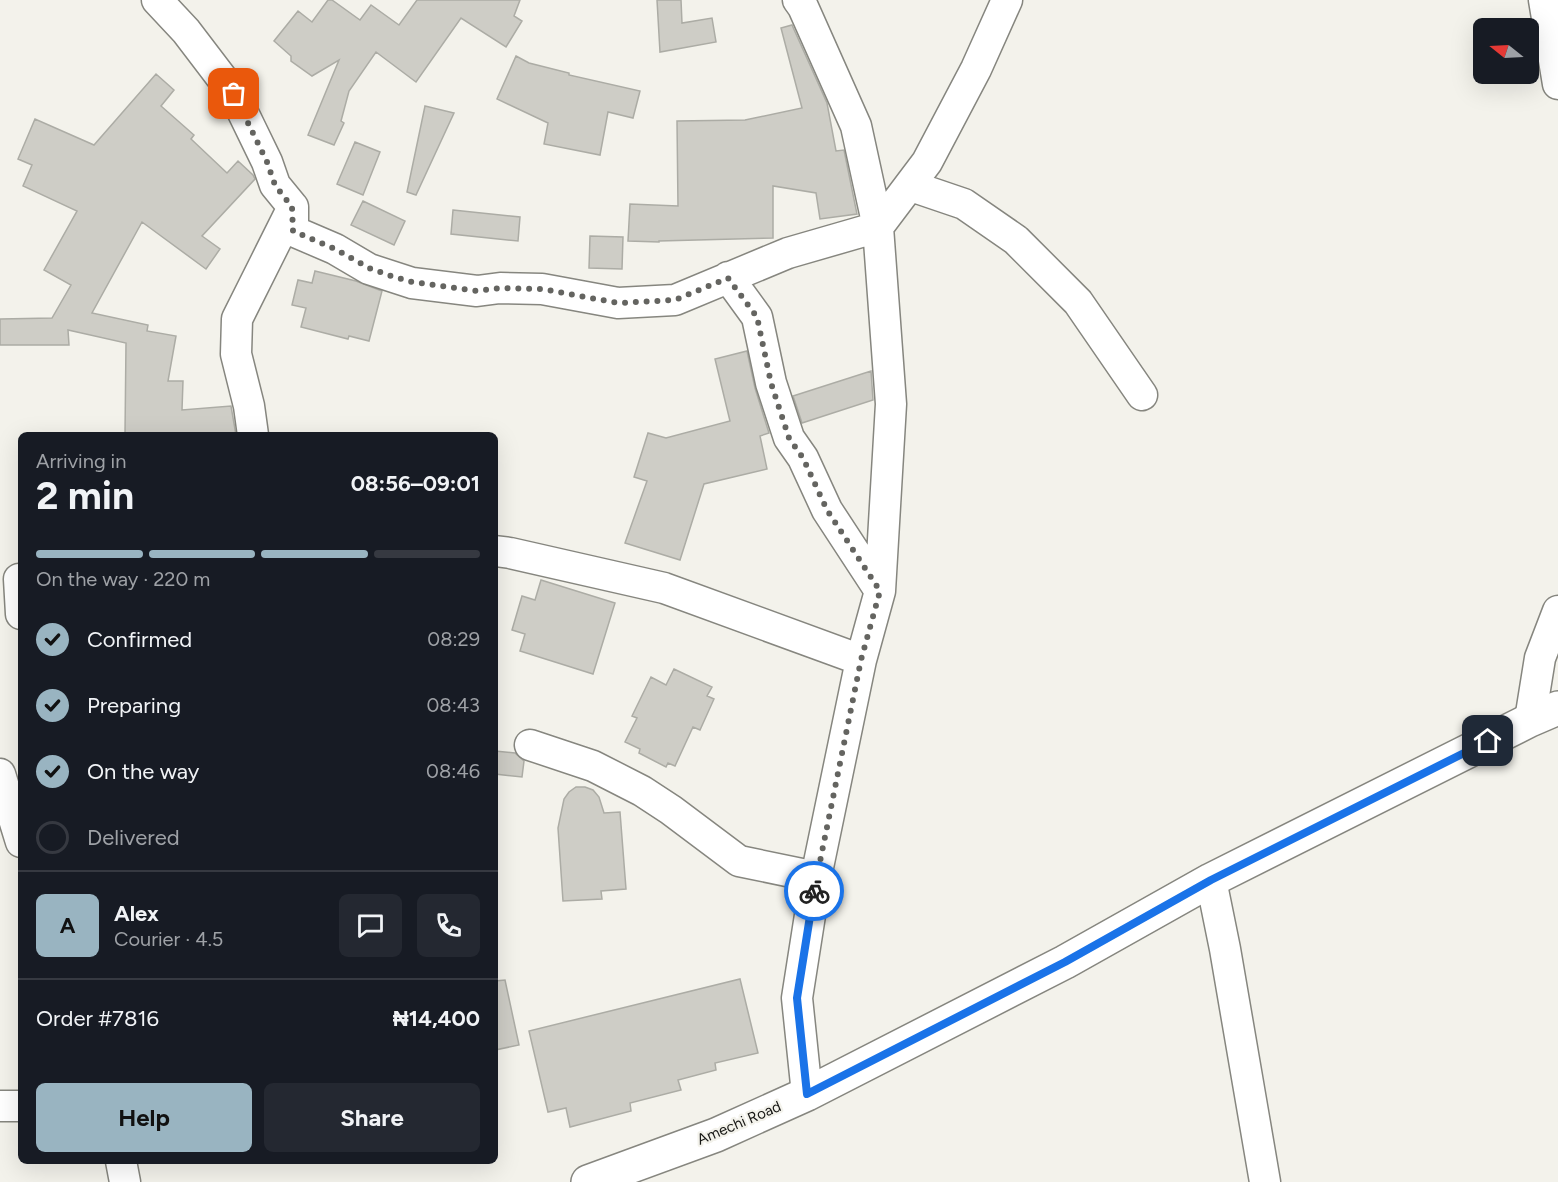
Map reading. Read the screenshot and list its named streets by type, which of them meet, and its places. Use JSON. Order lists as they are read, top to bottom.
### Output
{
  "streets": {
    "main road": ["Amechi Road"]
  },
  "north": "left",
  "page": {
    "heading": ["2 min", "Arriving in", "08:56–09:01"],
    "panel": [
      "Alex",
      "Courier · 4.5",
      "Order #7816",
      "₦14,400"
    ],
    "bar": "On the way · 220 m",
    "list": [
      ["Confirmed", "08:29"],
      ["Preparing", "08:43"],
      ["On the way", "08:46"],
      "Delivered"
    ],
    "round": "A",
    "buttons": ["Help", "Share"]
  }
}
